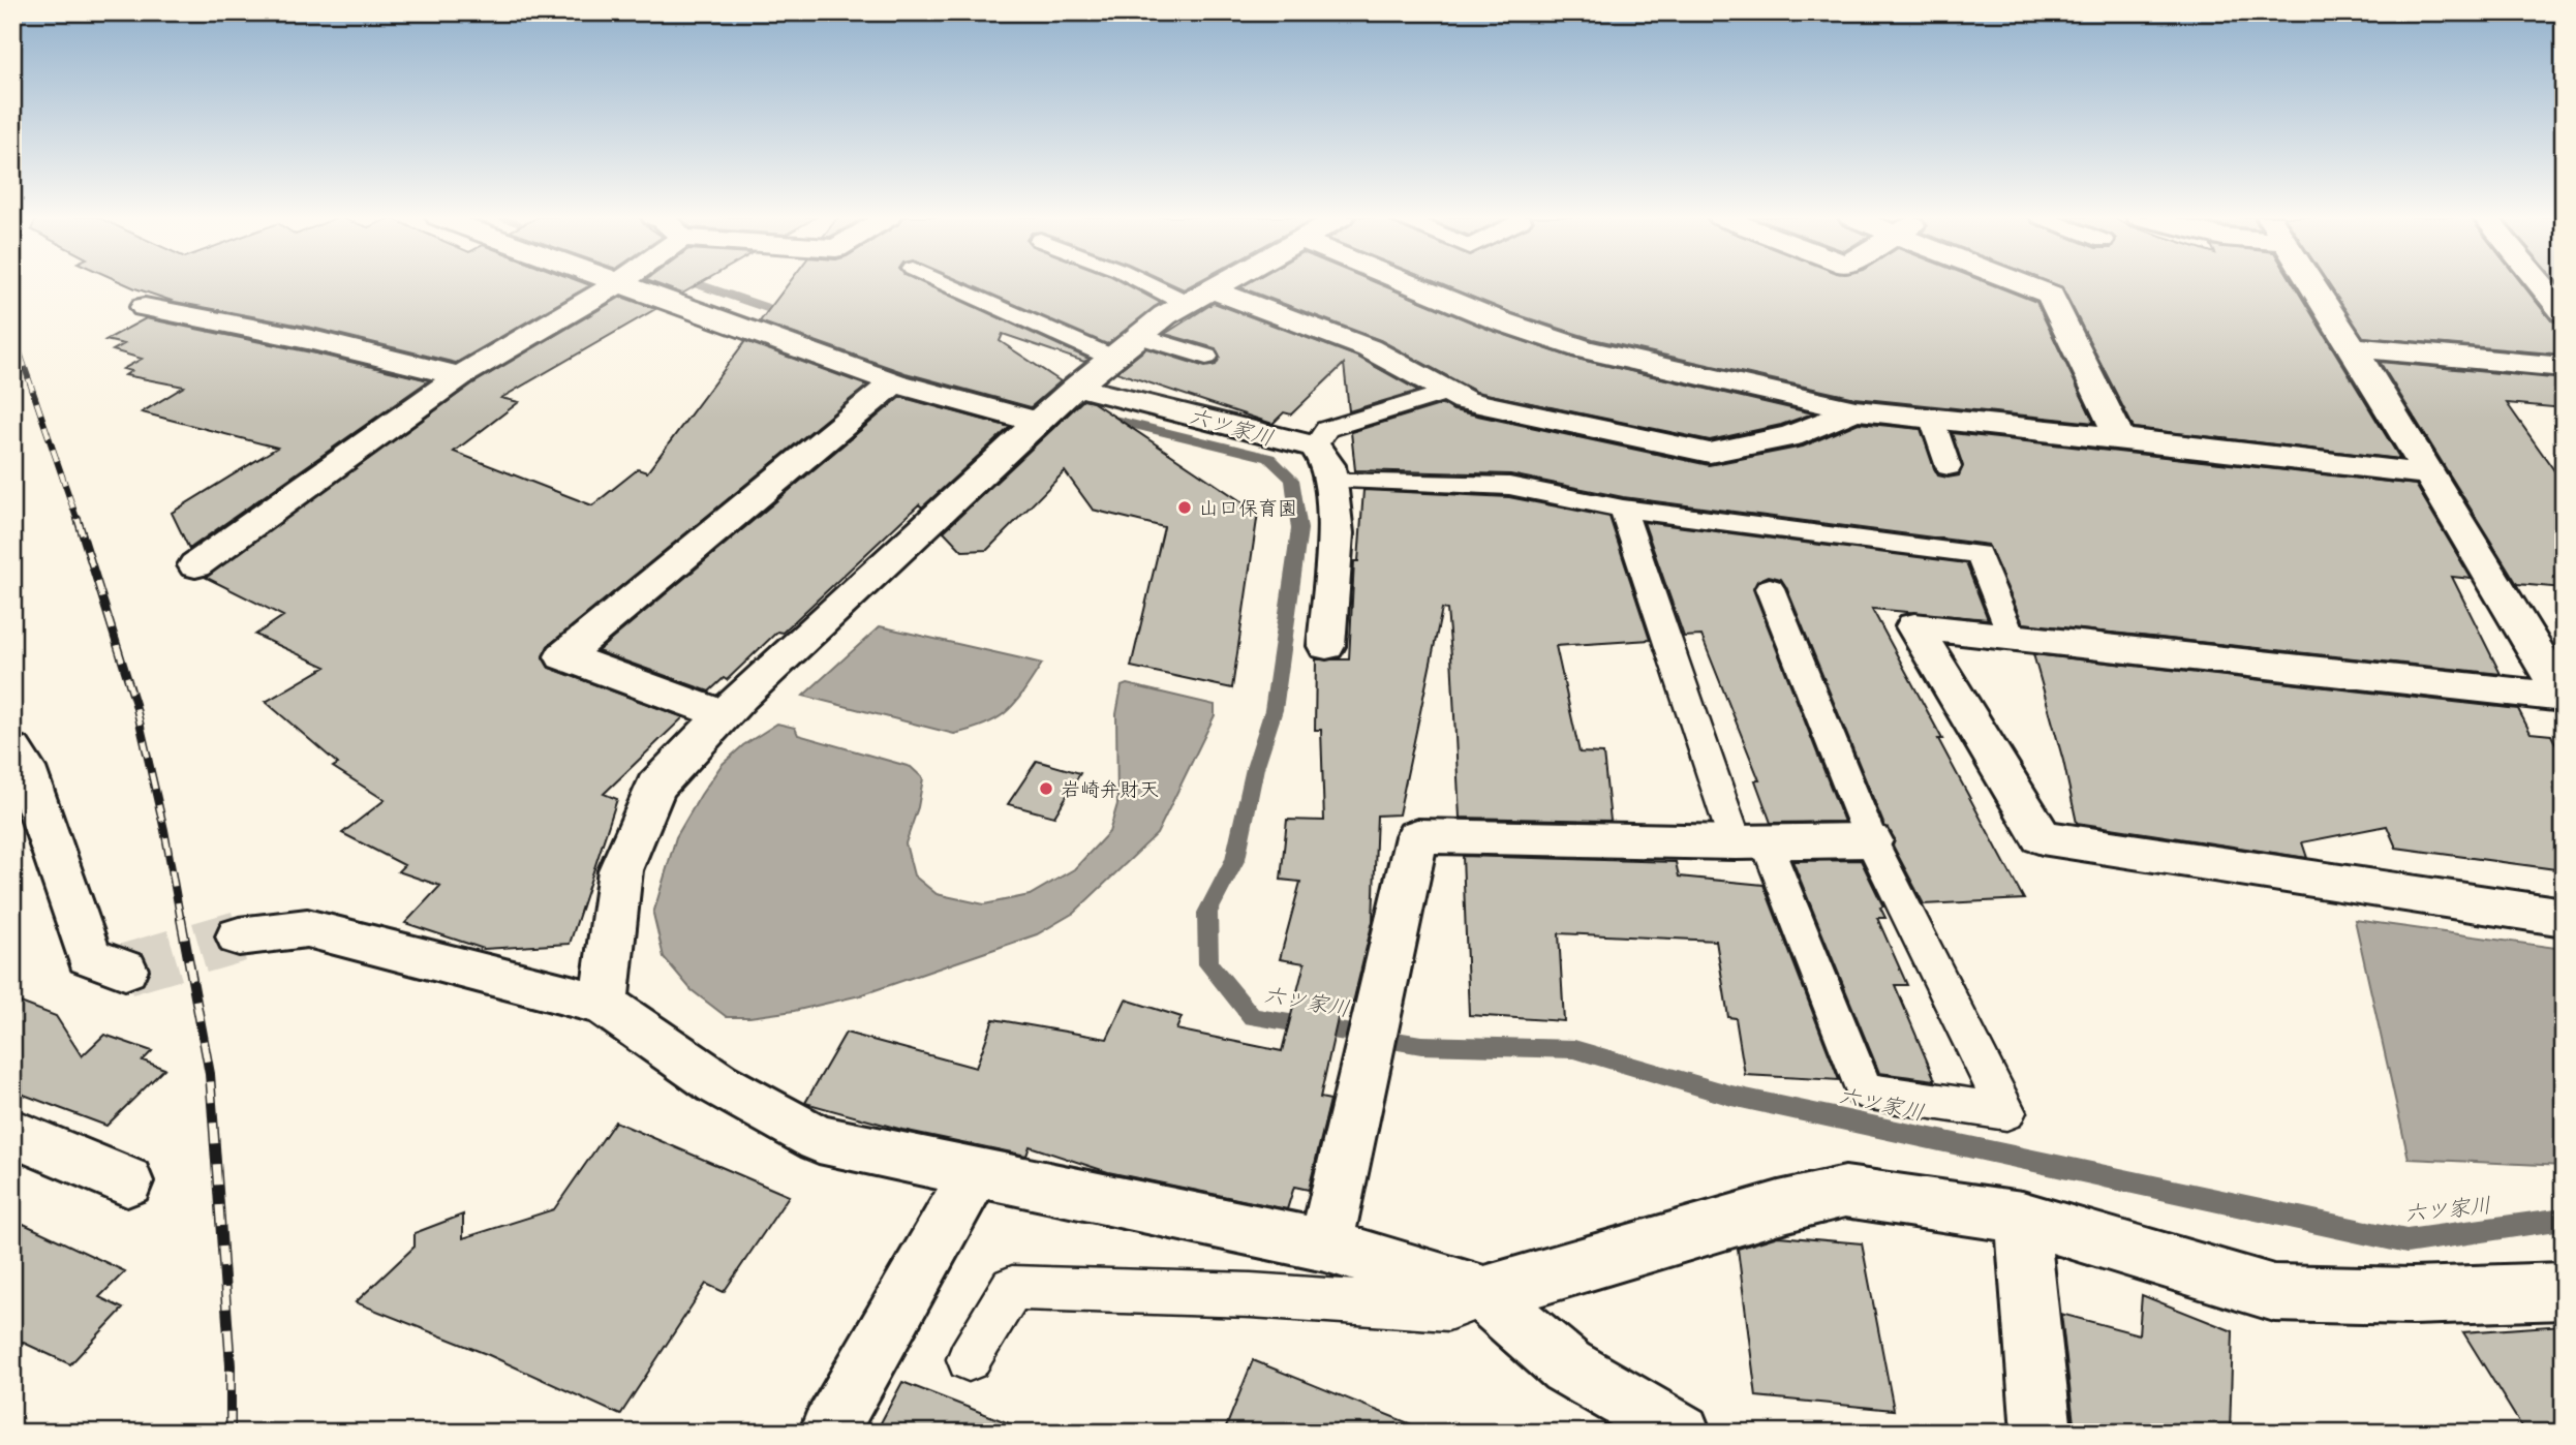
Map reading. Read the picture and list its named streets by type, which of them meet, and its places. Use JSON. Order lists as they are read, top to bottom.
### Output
{
  "water": ["六ツ家川"],
  "places": ["山口保育園", "岩崎弁財天"]
}
